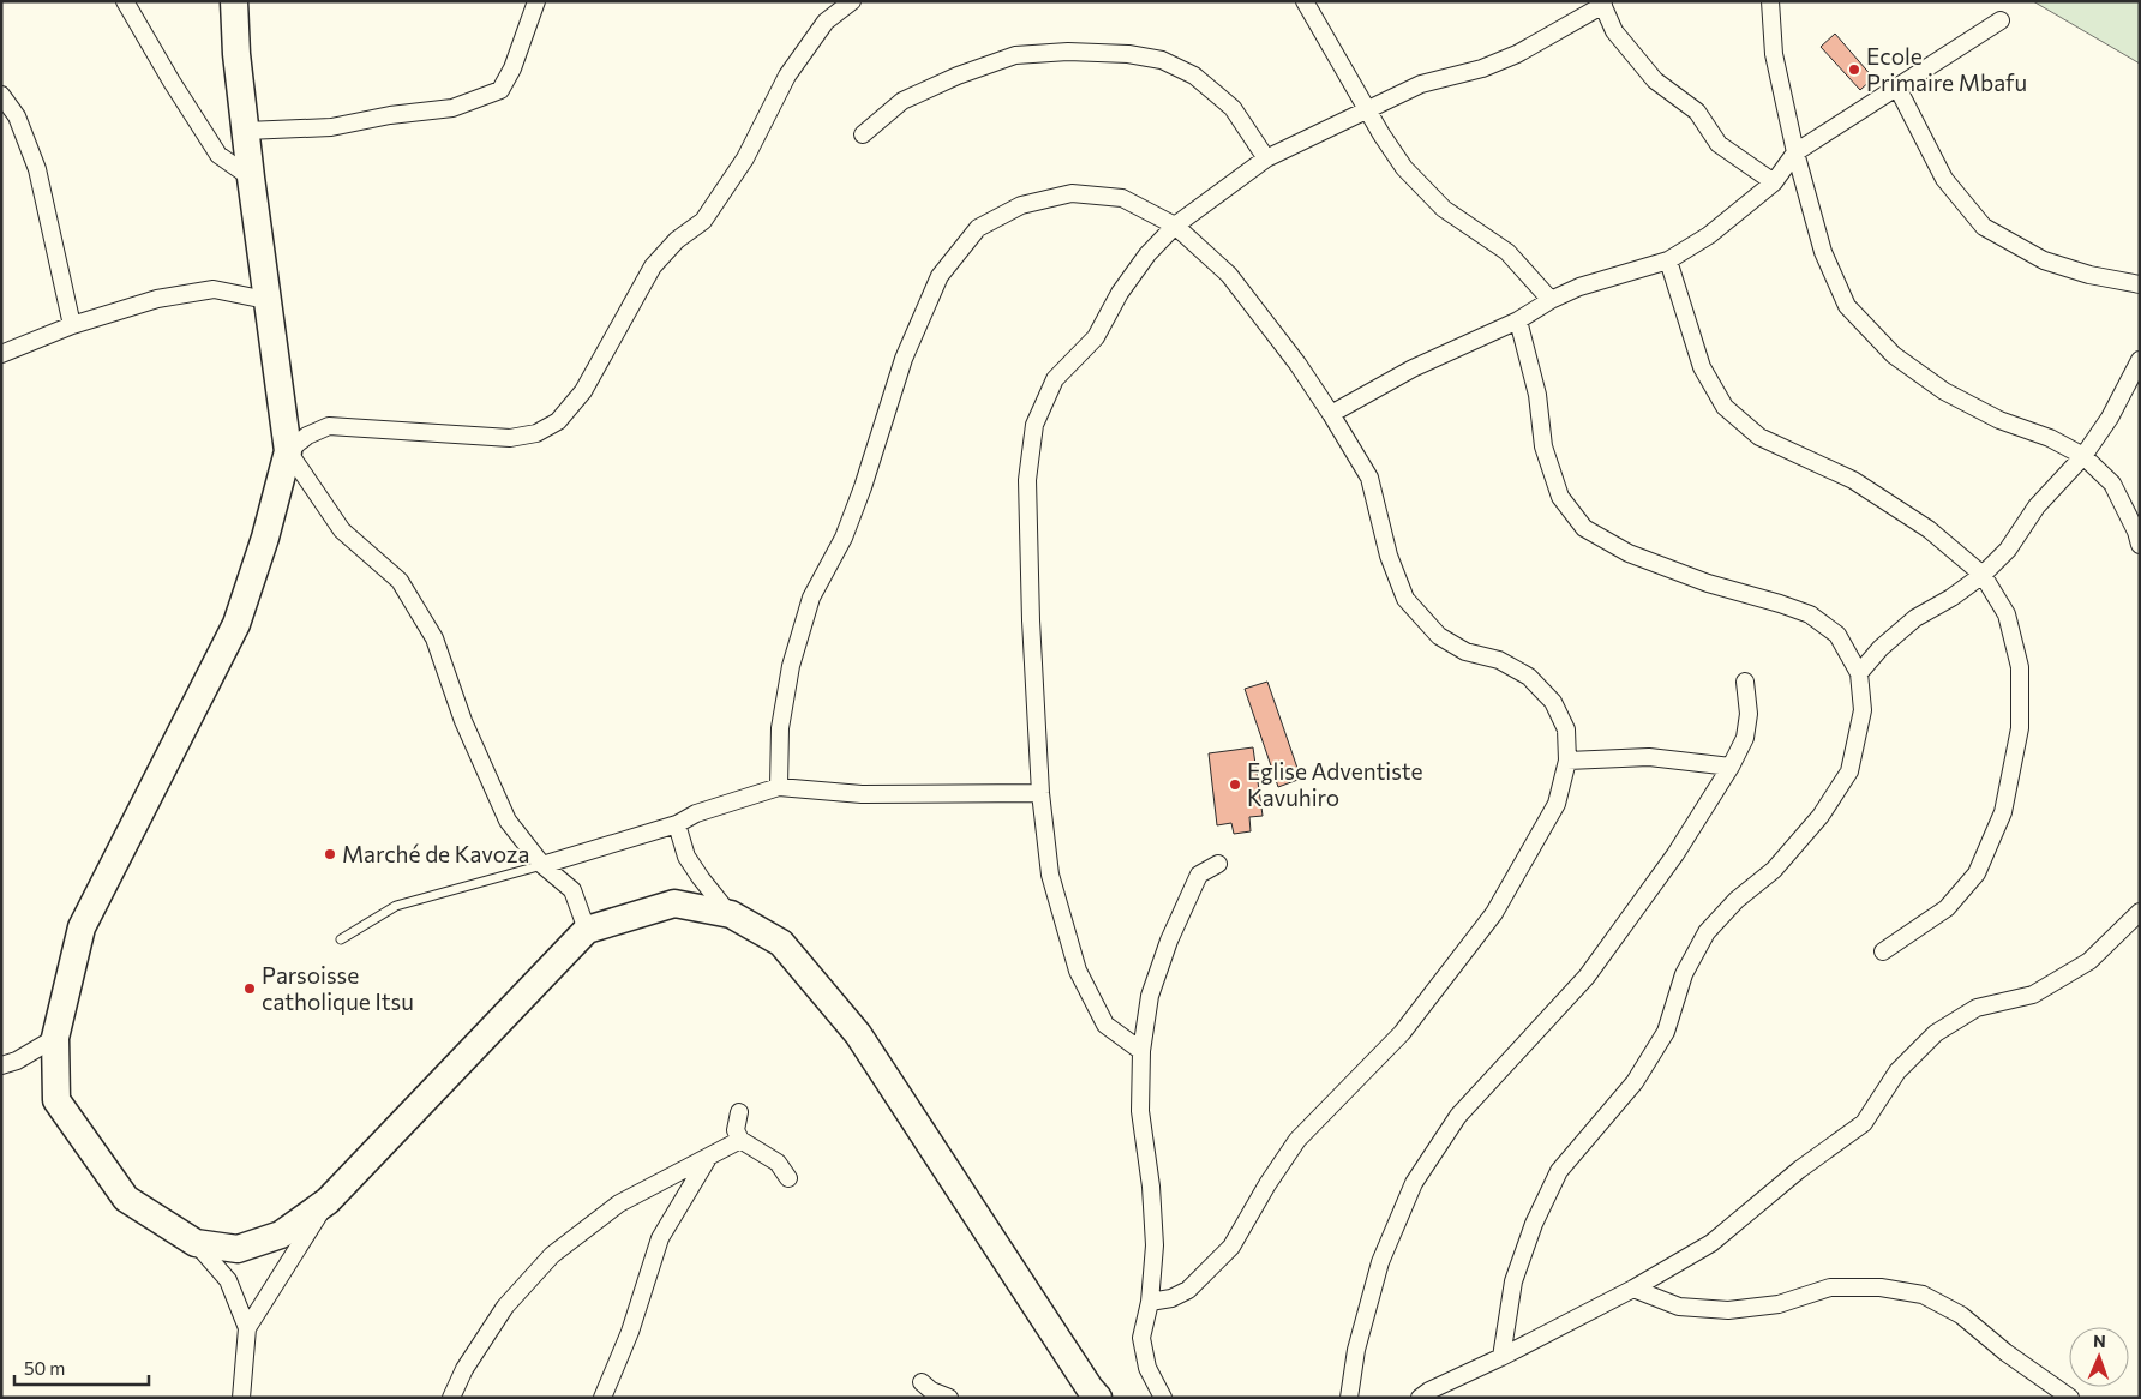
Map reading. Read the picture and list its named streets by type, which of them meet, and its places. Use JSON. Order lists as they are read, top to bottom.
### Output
{
  "places": [
    "Ecole Primaire Mbafu",
    "Eglise Adventiste Kavuhiro",
    "Marché de Kavoza",
    "Parsoisse catholique Itsu"
  ],
  "scale_bar": "50 m",
  "north": "top"
}
